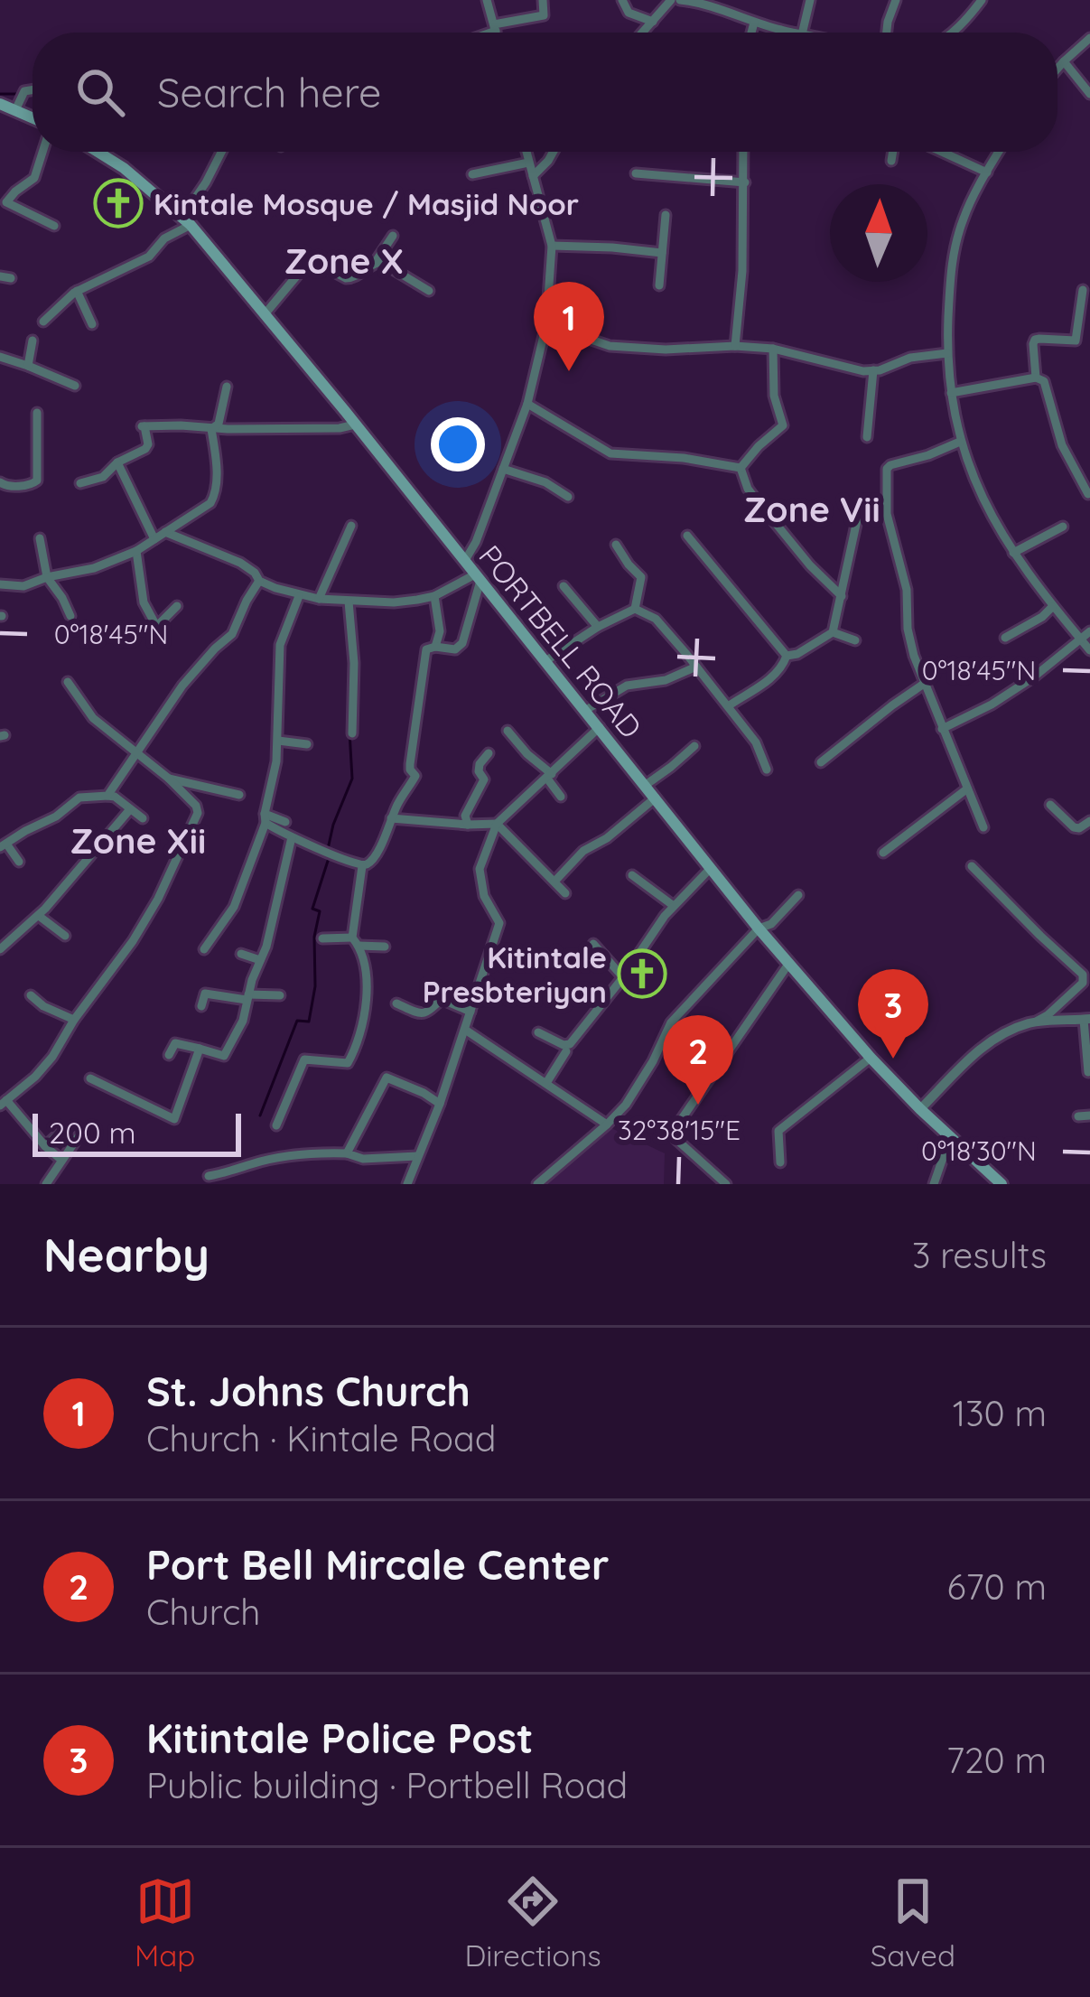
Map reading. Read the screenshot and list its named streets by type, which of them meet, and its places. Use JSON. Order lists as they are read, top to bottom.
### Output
{
  "streets": {
    "main road": ["PORTBELL ROAD"]
  },
  "districts": ["Zone X", "Zone Vii", "Zone Xii"],
  "places": {
    "church": ["Kintale Mosque / Masjid Noor", "Kitintale Presbteriyan"]
  },
  "scale_bar": "200 m",
  "north": "top",
  "page": {
    "search": "Search here",
    "pins": ["1", "3", "2"],
    "scale": "200 m",
    "heading": ["Nearby", "3 results"],
    "list": [
      {
        "mark": "1",
        "name": "St. Johns Church",
        "note": "Church · Kintale Road",
        "value": "130 m"
      },
      {
        "mark": "2",
        "name": "Port Bell Mircale Center",
        "note": "Church",
        "value": "670 m"
      },
      {
        "mark": "3",
        "name": "Kitintale Police Post",
        "note": "Public building · Portbell Road",
        "value": "720 m"
      }
    ],
    "nav": ["Map", "Directions", "Saved"]
  },
  "coordinates": ["0°18'45\"N", "32°38'15\"E", "0°18'30\"N"]
}
